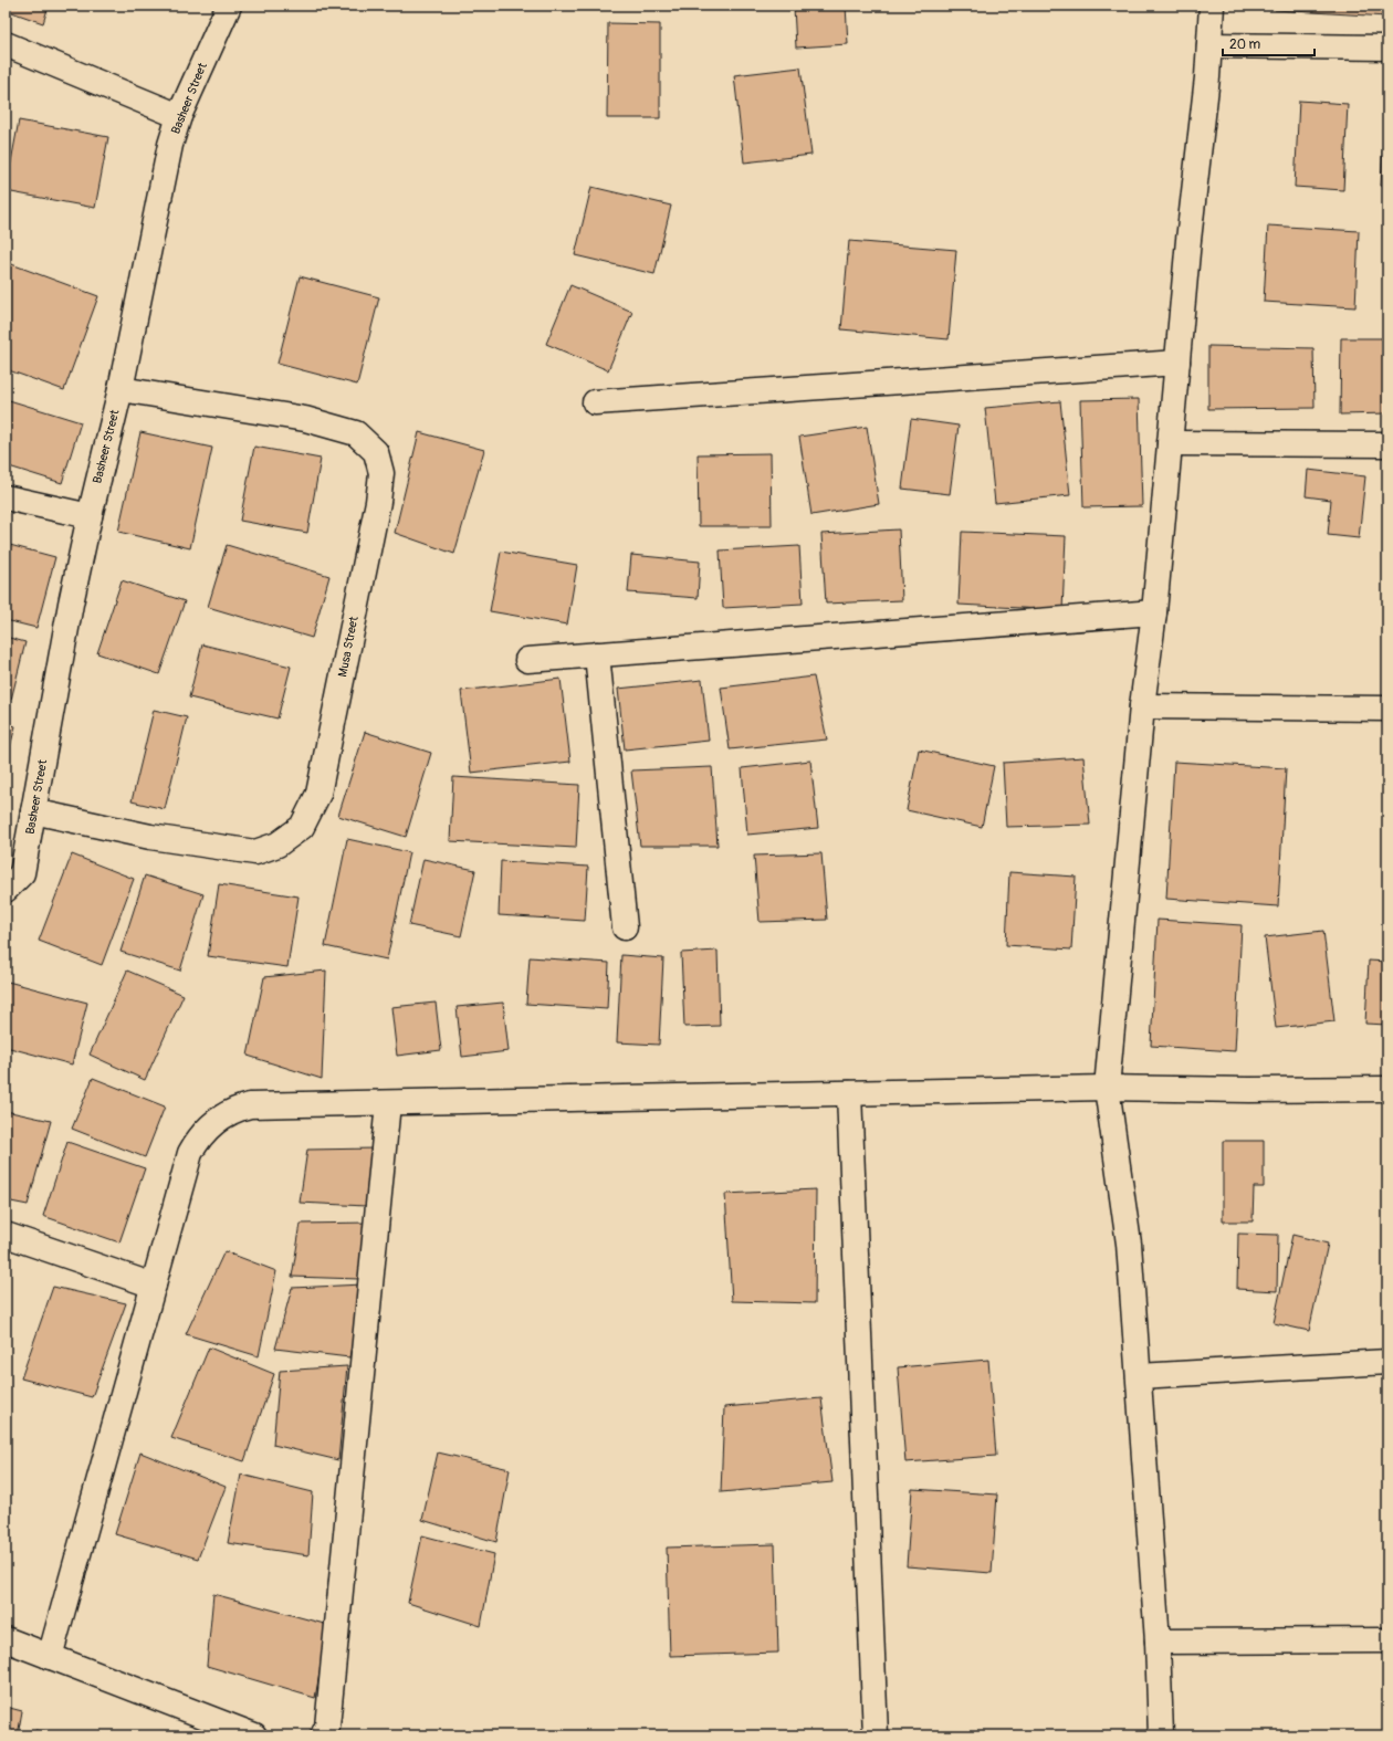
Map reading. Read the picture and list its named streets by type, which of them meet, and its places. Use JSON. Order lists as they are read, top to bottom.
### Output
{
  "streets": {
    "street": ["Basheer Street", "Musa Street"]
  },
  "crossings": [
    ["Basheer Street", "Musa Street"]
  ],
  "scale_bar": "20 m"
}
